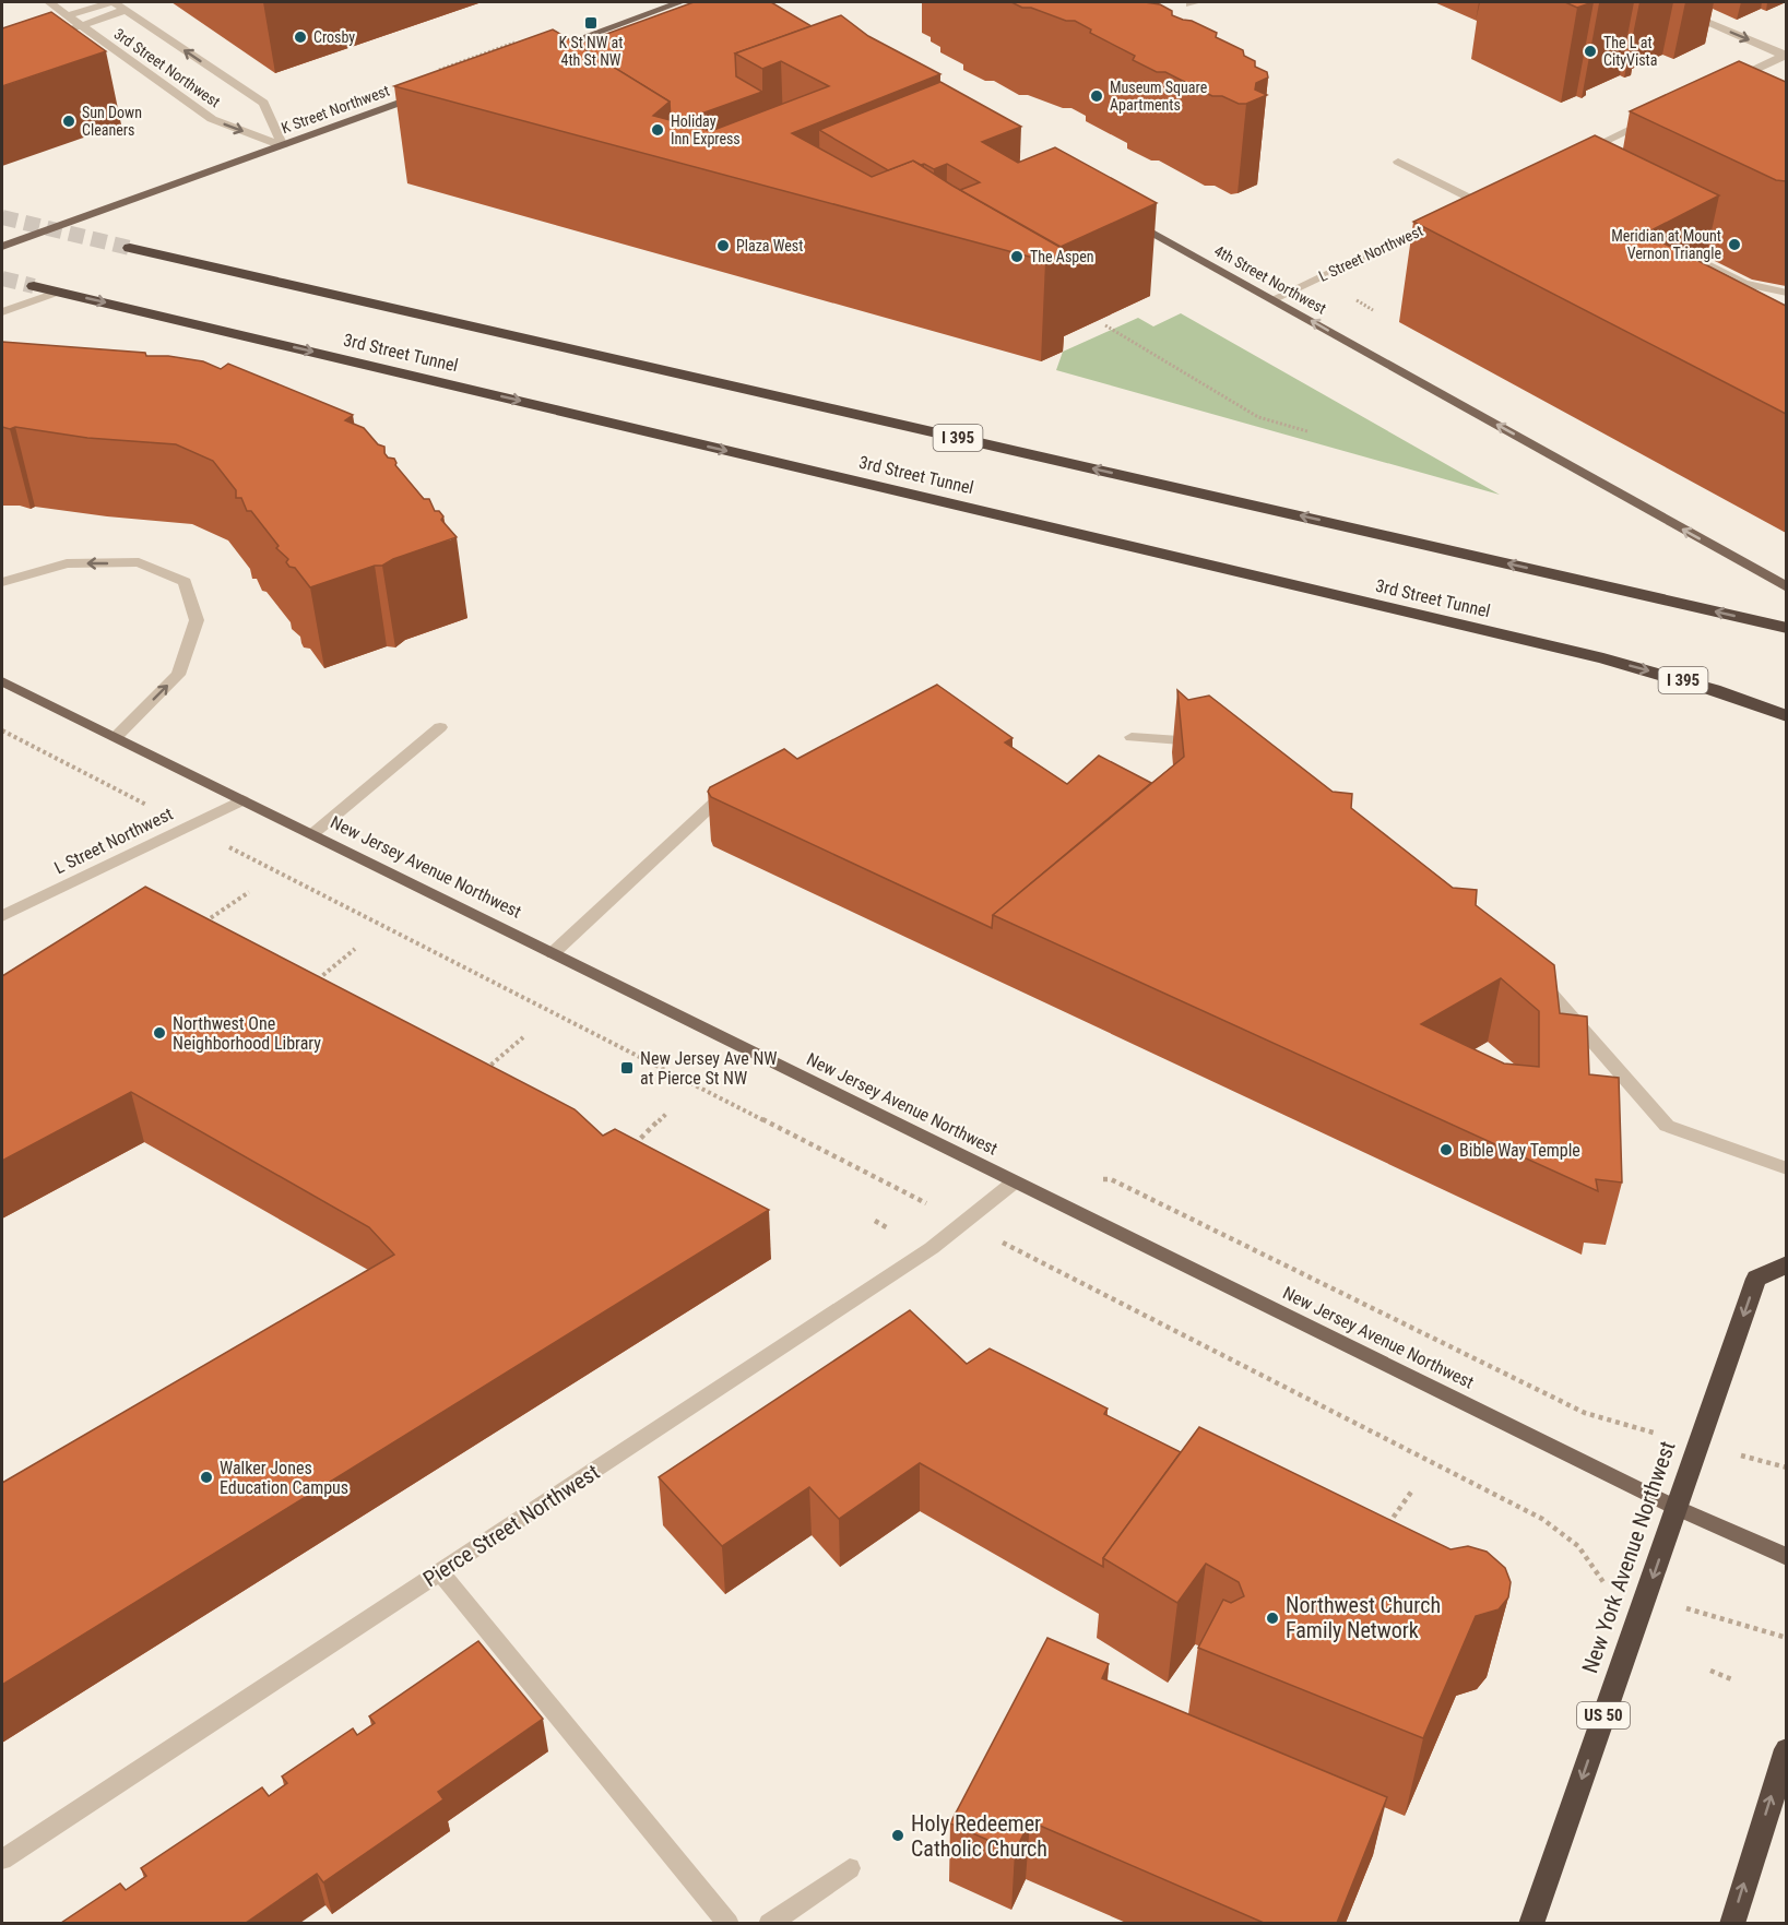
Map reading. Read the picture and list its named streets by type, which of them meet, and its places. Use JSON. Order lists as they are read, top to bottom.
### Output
{
  "streets": {
    "highway": [
      "3rd Street Tunnel",
      "I 395",
      "New York Avenue Northwest",
      "US 50"
    ],
    "main road": ["K Street Northwest", "4th Street Northwest", "New Jersey Avenue Northwest"],
    "street": ["3rd Street Northwest", "L Street Northwest", "Pierce Street Northwest"]
  },
  "crossings": [
    ["3rd Street Northwest", "K Street Northwest"],
    ["L Street Northwest", "4th Street Northwest"],
    ["L Street Northwest", "New Jersey Avenue Northwest"],
    ["New Jersey Avenue Northwest", "Pierce Street Northwest"],
    ["New Jersey Avenue Northwest", "New York Avenue Northwest"]
  ],
  "one_way": ["4th Street Northwest", "New York Avenue Northwest"],
  "places": {
    "transit": ["K St NW at 4th St NW", "New Jersey Ave NW at Pierce St NW"],
    "other": [
      "Crosby",
      "The L at CityVista",
      "Museum Square Apartments",
      "Sun Down Cleaners",
      "Holiday Inn Express",
      "Meridian at Mount Vernon Triangle",
      "Plaza West",
      "The Aspen",
      "Northwest One Neighborhood Library",
      "Bible Way Temple",
      "Walker Jones Education Campus",
      "Northwest Church Family Network",
      "Holy Redeemer Catholic Church"
    ]
  }
}
